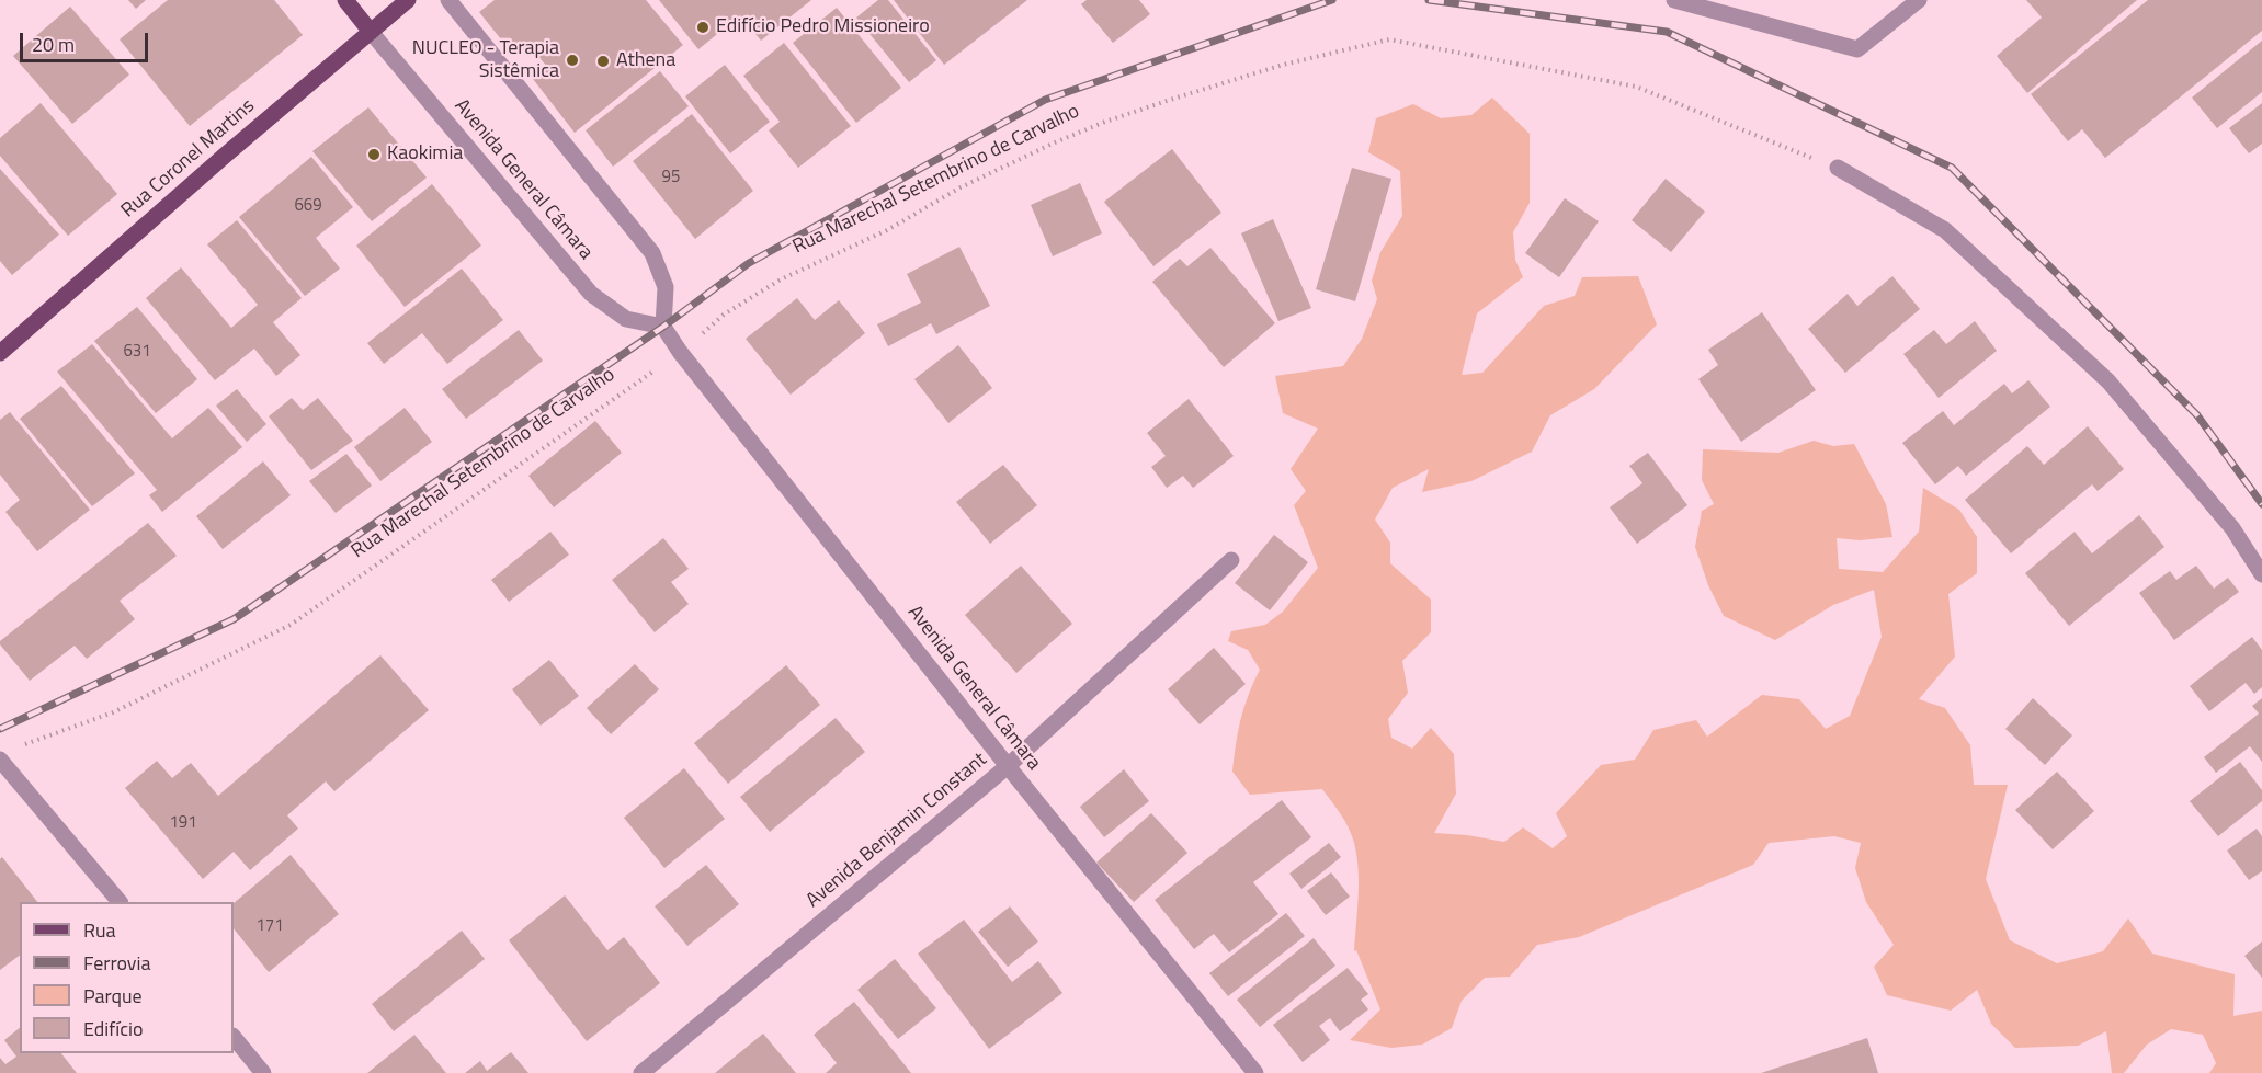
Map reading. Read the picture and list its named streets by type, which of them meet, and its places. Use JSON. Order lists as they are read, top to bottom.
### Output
{
  "streets": {
    "main road": ["Rua Coronel Martins", "Avenida General Câmara"],
    "street": ["Avenida Benjamin Constant"],
    "path": ["Rua Marechal Setembrino de Carvalho"]
  },
  "crossings": [
    ["Rua Coronel Martins", "Avenida General Câmara"],
    ["Avenida General Câmara", "Rua Marechal Setembrino de Carvalho"],
    ["Avenida General Câmara", "Avenida Benjamin Constant"]
  ],
  "places": [
    "Edifício Pedro Missioneiro",
    "NUCLEO - Terapia Sistêmica",
    "Athena",
    "Kaokimia"
  ],
  "house_numbers": [
    "95",
    "669",
    "631",
    "191",
    "171"
  ],
  "legend": [
    "Rua",
    "Ferrovia",
    "Parque",
    "Edifício"
  ],
  "scale_bar": "20 m"
}
